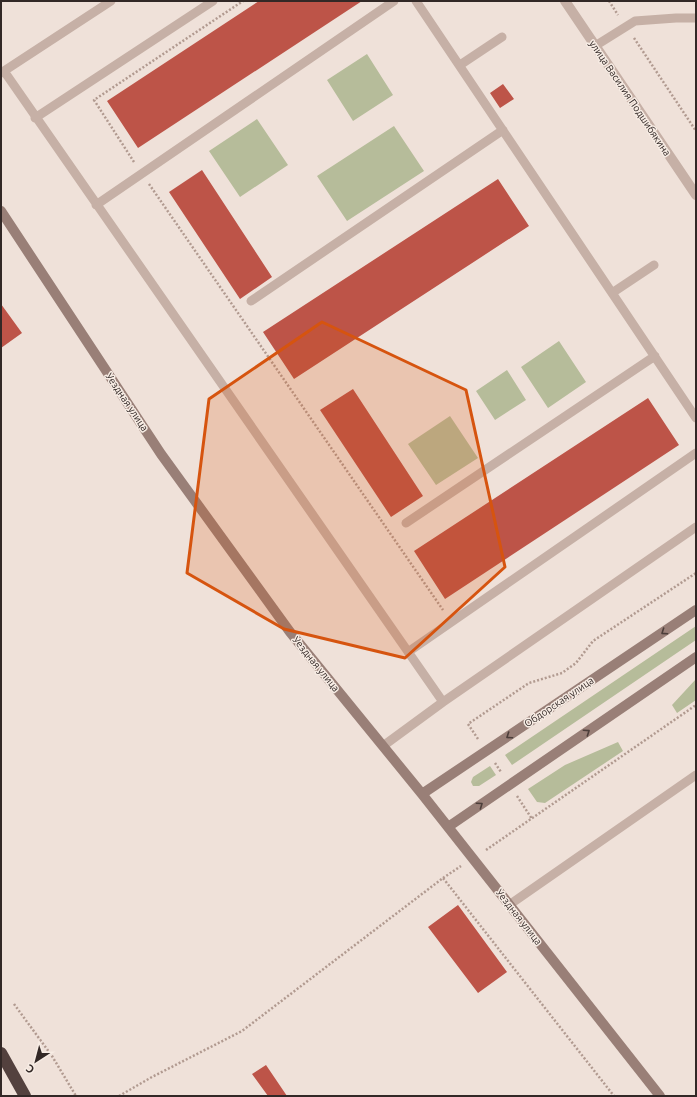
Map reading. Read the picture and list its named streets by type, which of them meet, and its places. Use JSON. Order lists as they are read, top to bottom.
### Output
{
  "streets": {
    "street": ["улица Василия Подшибякина", "Уездная улица", "Обдорская улица"]
  },
  "crossings": [
    ["Уездная улица", "Обдорская улица"]
  ],
  "north": "bottom left"
}
